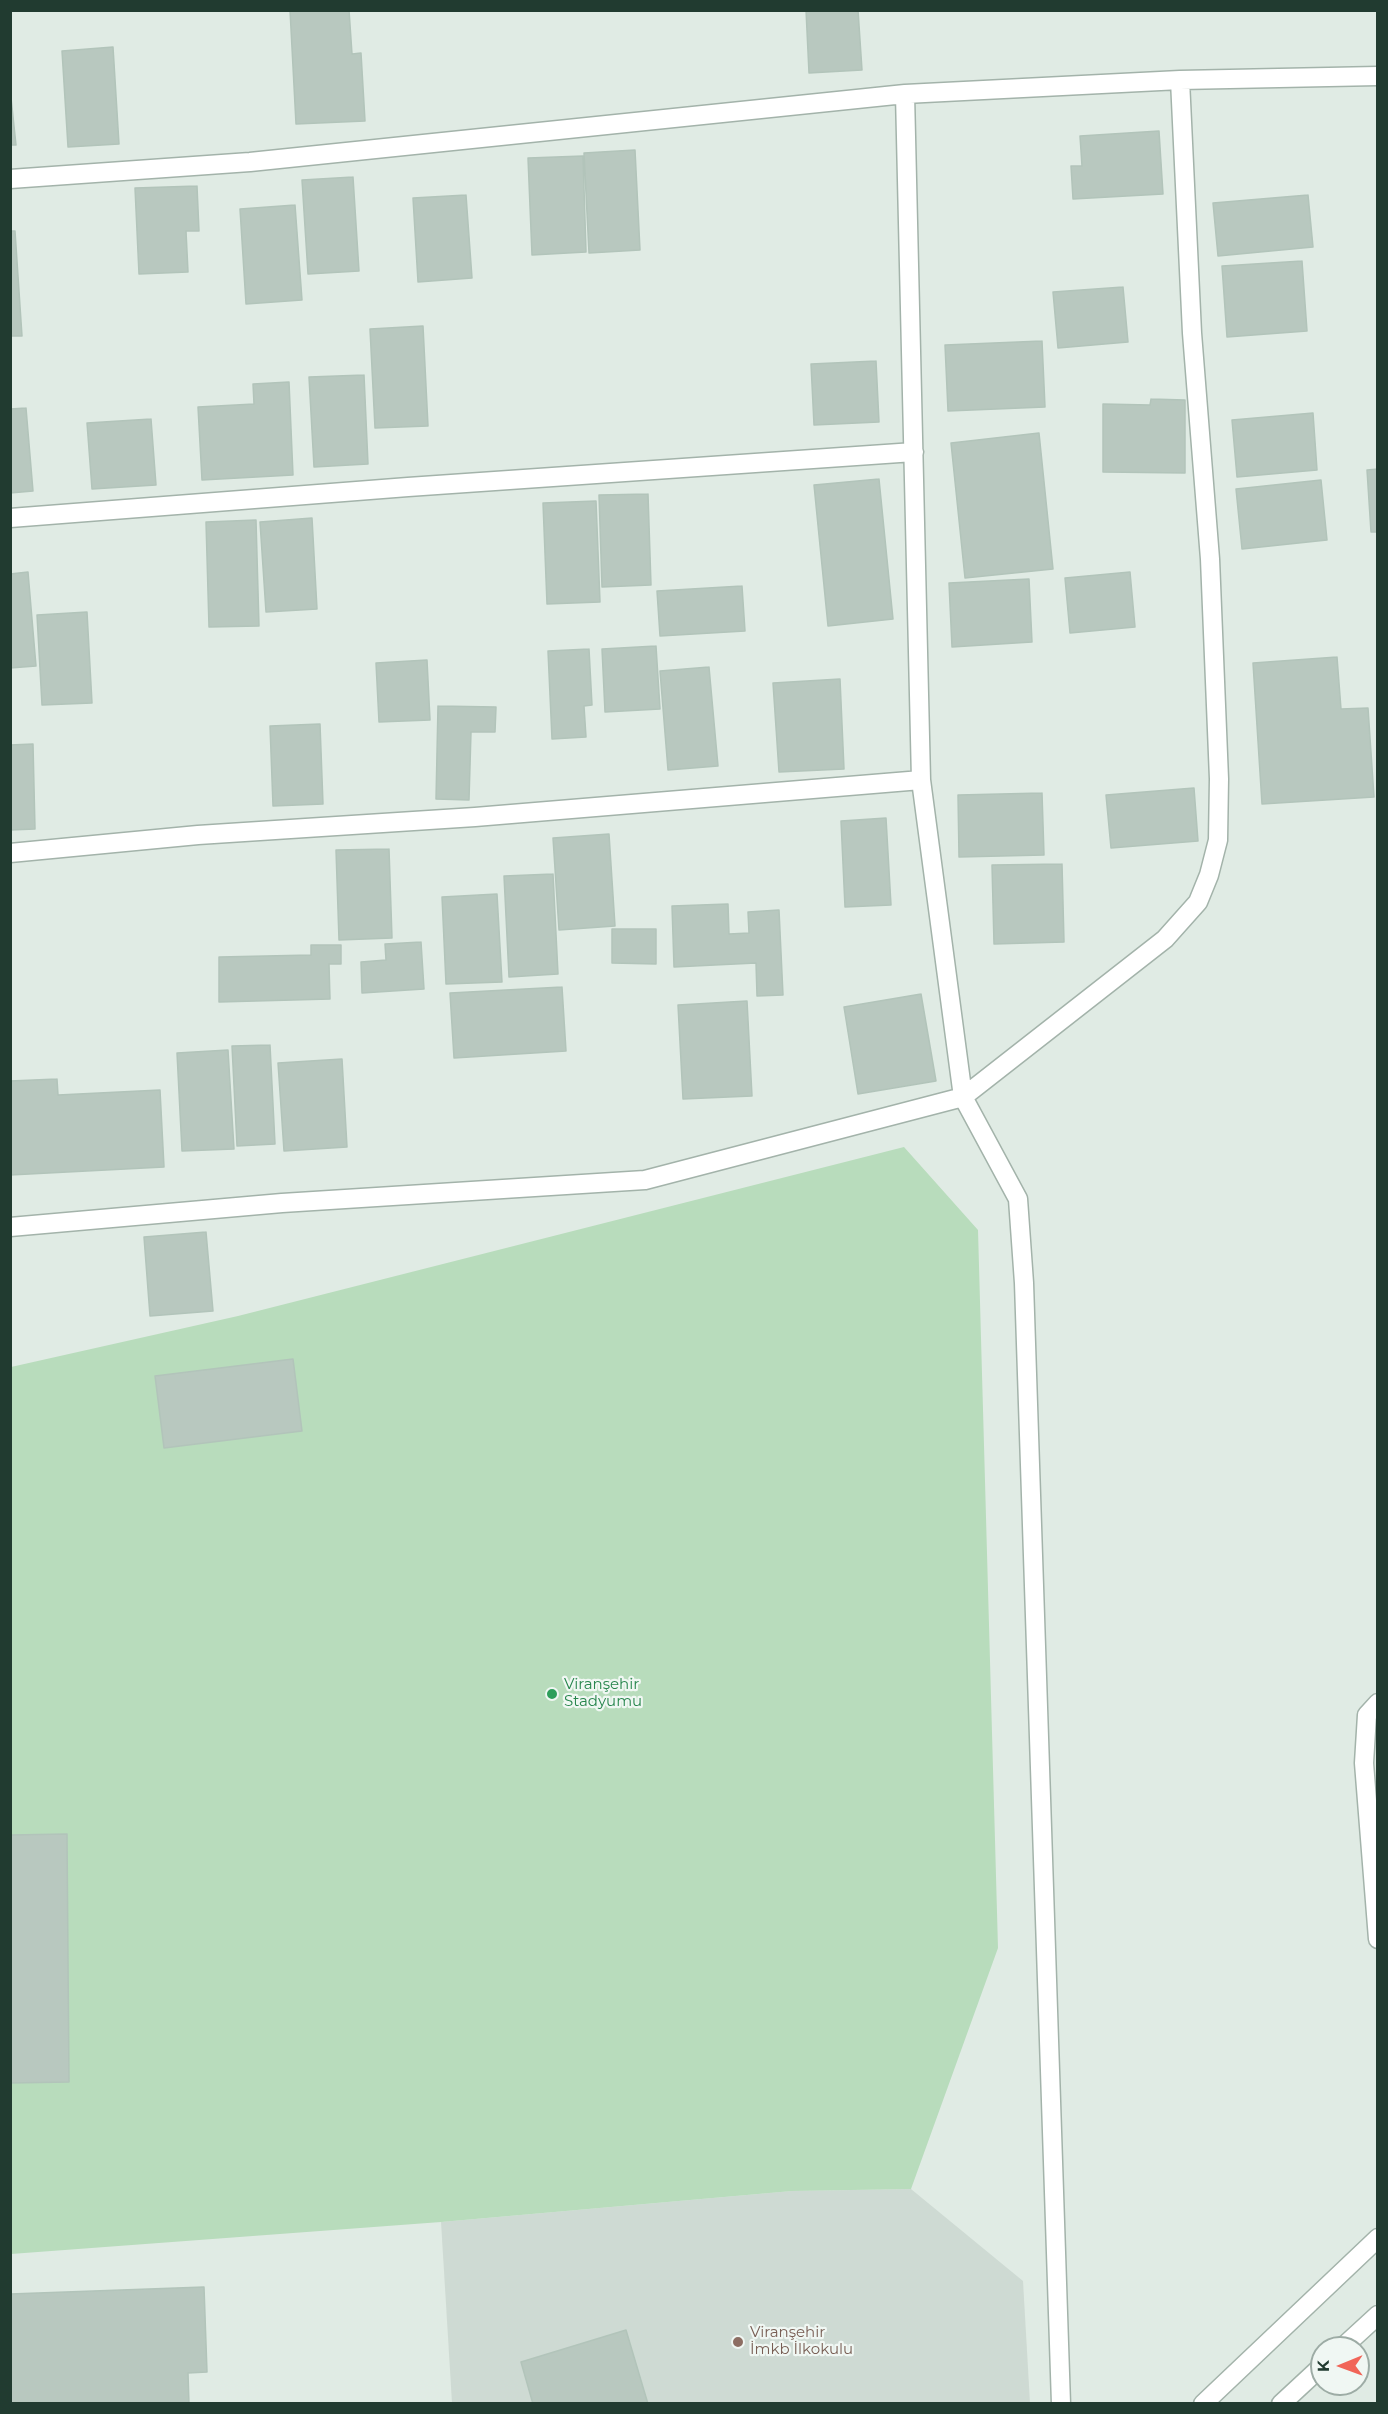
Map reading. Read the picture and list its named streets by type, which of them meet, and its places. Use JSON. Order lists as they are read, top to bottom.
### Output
{
  "places": ["Viranşehir Stadyumu", "Viranşehir İmkb İlkokulu"],
  "north": "left"
}
